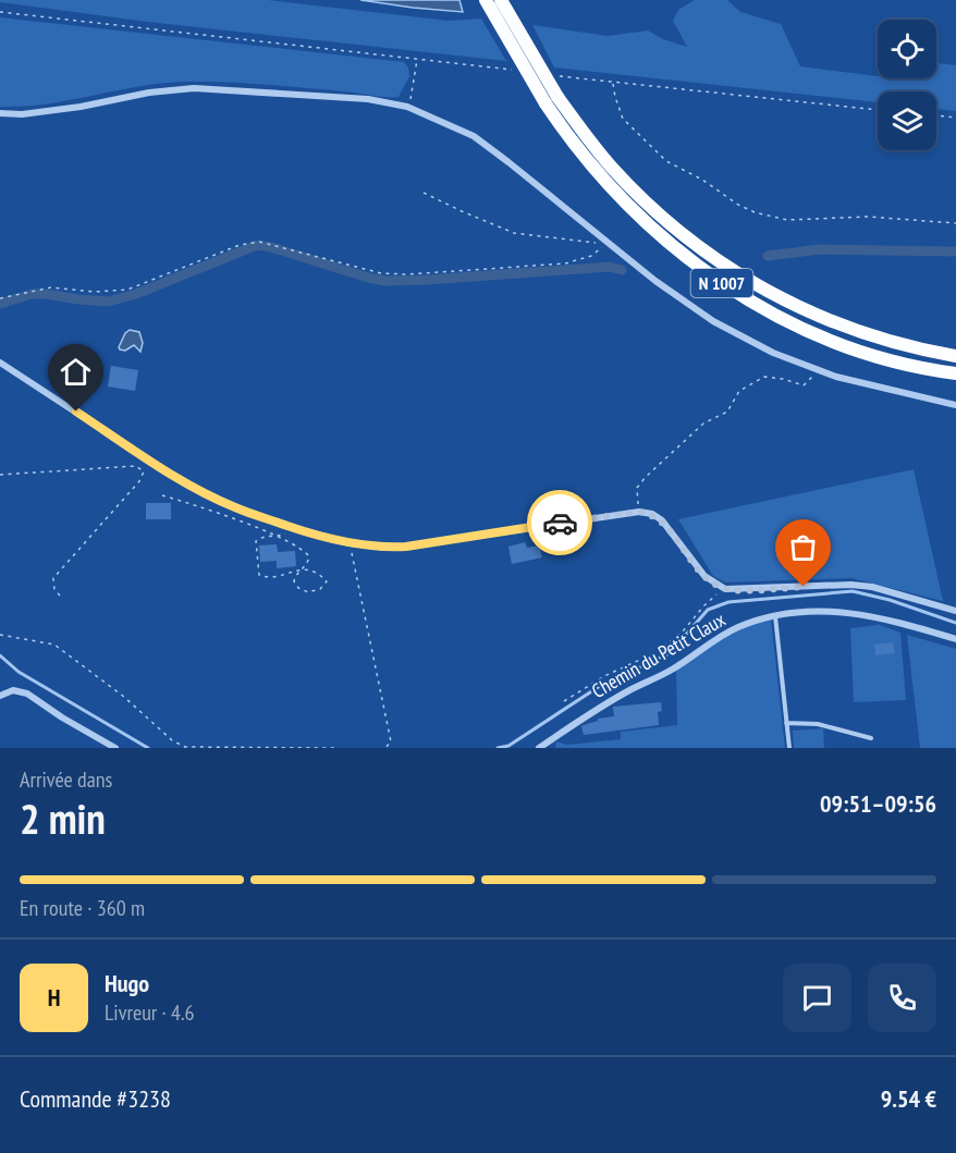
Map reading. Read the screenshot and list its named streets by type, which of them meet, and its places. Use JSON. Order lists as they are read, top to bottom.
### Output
{
  "streets": {
    "highway": ["N 1007"],
    "street": ["Chemin du Petit Claux"]
  },
  "page": {
    "heading": ["2 min", "Arrivée dans", "09:51–09:56"],
    "panel": [
      "Hugo",
      "Livreur · 4.6",
      "Commande #3238",
      "9.54 €"
    ],
    "bar": "En route · 360 m",
    "round": "H"
  }
}
